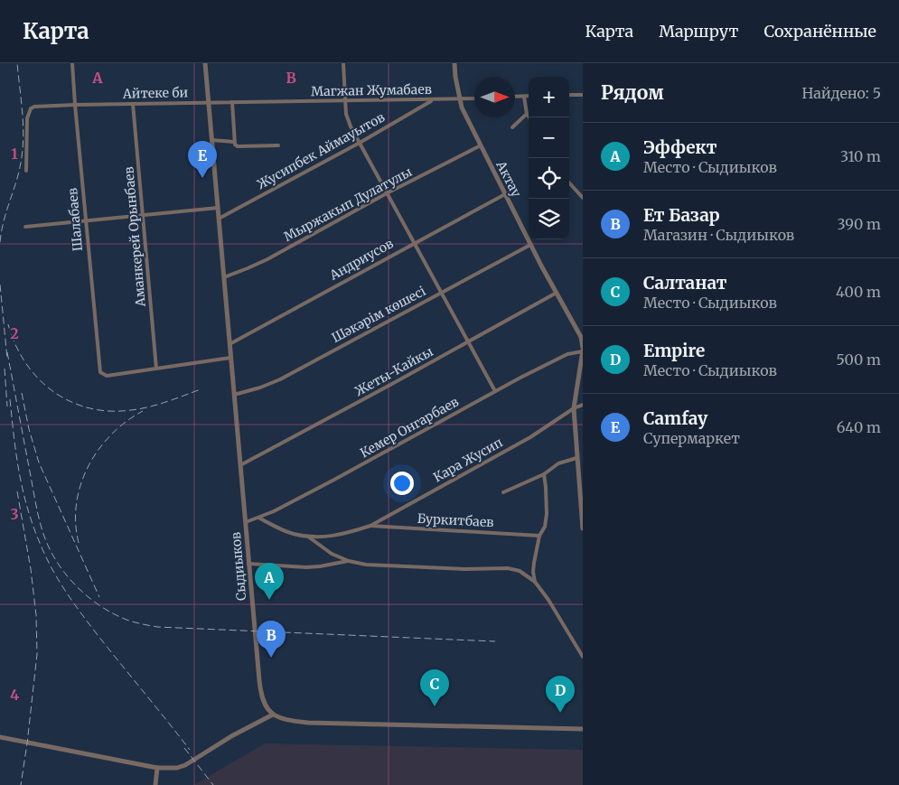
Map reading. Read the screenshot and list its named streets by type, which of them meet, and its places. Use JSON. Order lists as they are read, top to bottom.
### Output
{
  "streets": {
    "street": [
      "Магжан Жумабаев",
      "Айтеке би",
      "Жусипбек Аймауытов",
      "Актау",
      "Мыржакып Дулатулы",
      "Шалабаев",
      "Аманкерей Орынбаев",
      "Андриусов",
      "Шәкәрім көшесі",
      "Жеты-Кайкы",
      "Кемер Онгарбаев",
      "Кара Жусип",
      "Буркитбаев",
      "Сыдиыков"
    ]
  },
  "crossings": [
    ["Магжан Жумабаев", "Айтеке би"],
    ["Магжан Жумабаев", "Жусипбек Аймауытов"],
    ["Магжан Жумабаев", "Актау"],
    ["Магжан Жумабаев", "Сыдиыков"],
    ["Айтеке би", "Шалабаев"],
    ["Айтеке би", "Аманкерей Орынбаев"],
    ["Айтеке би", "Сыдиыков"],
    ["Жусипбек Аймауытов", "Сыдиыков"],
    ["Актау", "Мыржакып Дулатулы"],
    ["Актау", "Андриусов"],
    ["Актау", "Шәкәрім көшесі"],
    ["Актау", "Жеты-Кайкы"],
    ["Актау", "Кемер Онгарбаев"],
    ["Актау", "Кара Жусип"],
    ["Мыржакып Дулатулы", "Сыдиыков"],
    ["Шалабаев", "Аманкерей Орынбаев"],
    ["Андриусов", "Сыдиыков"],
    ["Шәкәрім көшесі", "Сыдиыков"],
    ["Жеты-Кайкы", "Сыдиыков"],
    ["Кемер Онгарбаев", "Кара Жусип"],
    ["Кемер Онгарбаев", "Сыдиыков"],
    ["Кара Жусип", "Буркитбаев"]
  ],
  "north": "right",
  "page": {
    "header": "Карта",
    "nav": ["Карта", "Маршрут", "Сохранённые"],
    "heading": ["Рядом", "Найдено: 5"],
    "map_buttons": ["+", "−"],
    "list": [
      {
        "mark": "A",
        "name": "Эффект",
        "note": "Место · Сыдиыков",
        "value": "310 m"
      },
      {
        "mark": "B",
        "name": "Ет Базар",
        "note": "Магазин · Сыдиыков",
        "value": "390 m"
      },
      {
        "mark": "C",
        "name": "Салтанат",
        "note": "Место · Сыдиыков",
        "value": "400 m"
      },
      {
        "mark": "D",
        "name": "Empire",
        "note": "Место · Сыдиыков",
        "value": "500 m"
      },
      {
        "mark": "E",
        "name": "Camfay",
        "note": "Супермаркет",
        "value": "640 m"
      }
    ],
    "pins": [
      "E",
      "A",
      "B",
      "C",
      "D"
    ]
  },
  "grid": {
    "columns": ["A", "B"],
    "rows": [
      "1",
      "2",
      "3",
      "4"
    ]
  }
}
